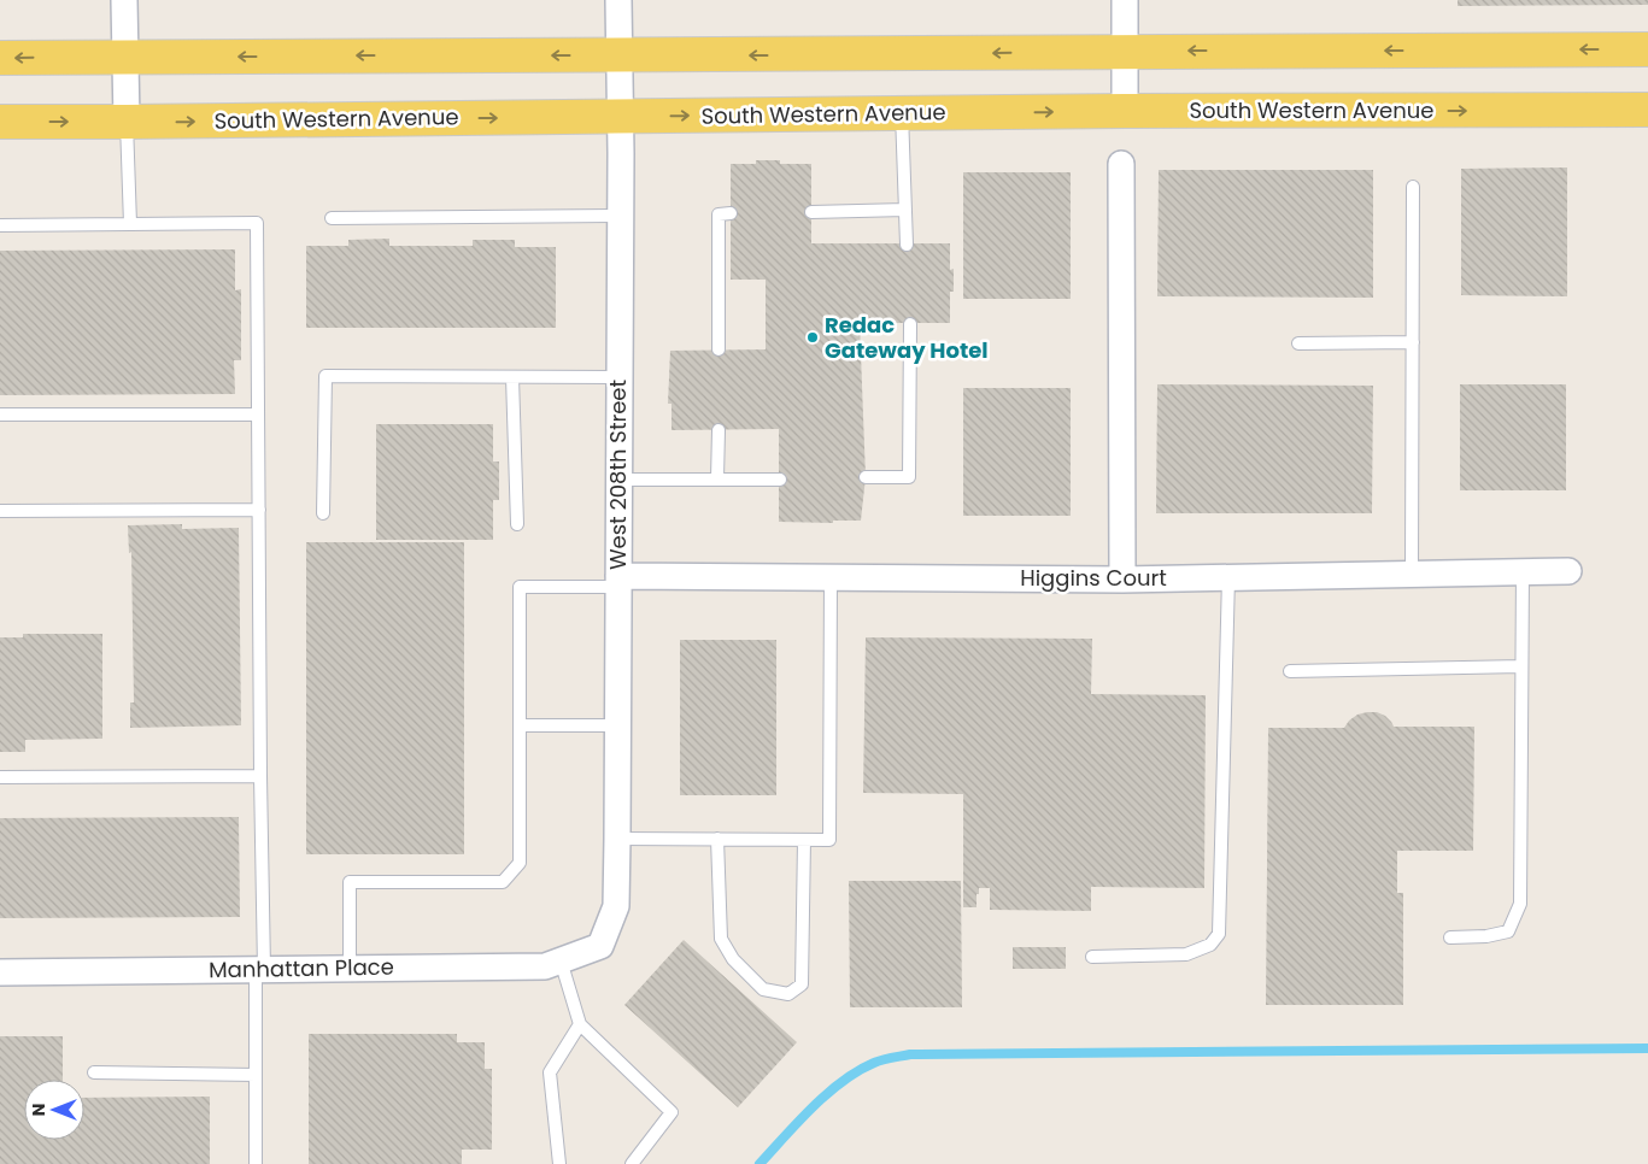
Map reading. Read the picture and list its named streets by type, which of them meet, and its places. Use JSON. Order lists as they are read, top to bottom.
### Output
{
  "streets": {
    "main road": ["South Western Avenue"],
    "street": ["West 208th Street", "Higgins Court", "Manhattan Place"]
  },
  "crossings": [
    ["South Western Avenue", "West 208th Street"],
    ["West 208th Street", "Higgins Court"],
    ["West 208th Street", "Manhattan Place"]
  ],
  "places": ["Redac Gateway Hotel"],
  "north": "left"
}
